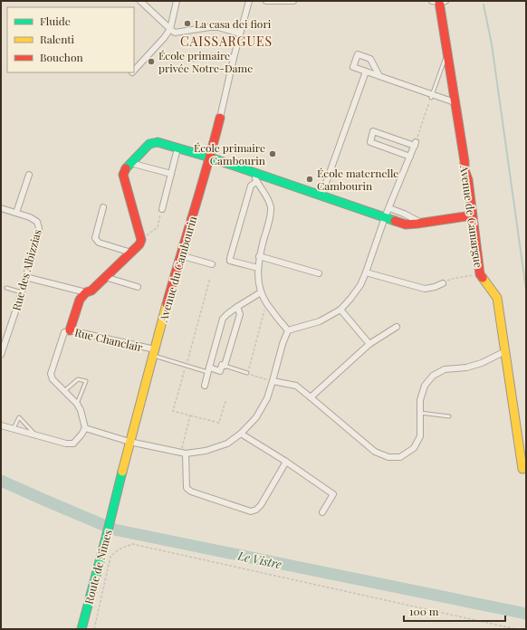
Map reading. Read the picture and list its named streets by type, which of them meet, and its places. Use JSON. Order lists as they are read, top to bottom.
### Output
{
  "streets": {
    "street": [
      "Avenue de Camargue",
      "Avenue du Cambourin",
      "Rue des Albizzias",
      "Rue Chanclair",
      "Route de Nîmes"
    ]
  },
  "crossings": [
    ["Avenue du Cambourin", "Rue Chanclair"],
    ["Avenue du Cambourin", "Route de Nîmes"]
  ],
  "districts": ["CAISSARGUES"],
  "water": ["Le Vistre"],
  "places": [
    "La casa dei fiori",
    "École primaire privée Notre-Dame",
    "École primaire Cambourin",
    "École maternelle Cambourin"
  ],
  "legend": ["Fluide", "Ralenti", "Bouchon"],
  "scale_bar": "100 m"
}
